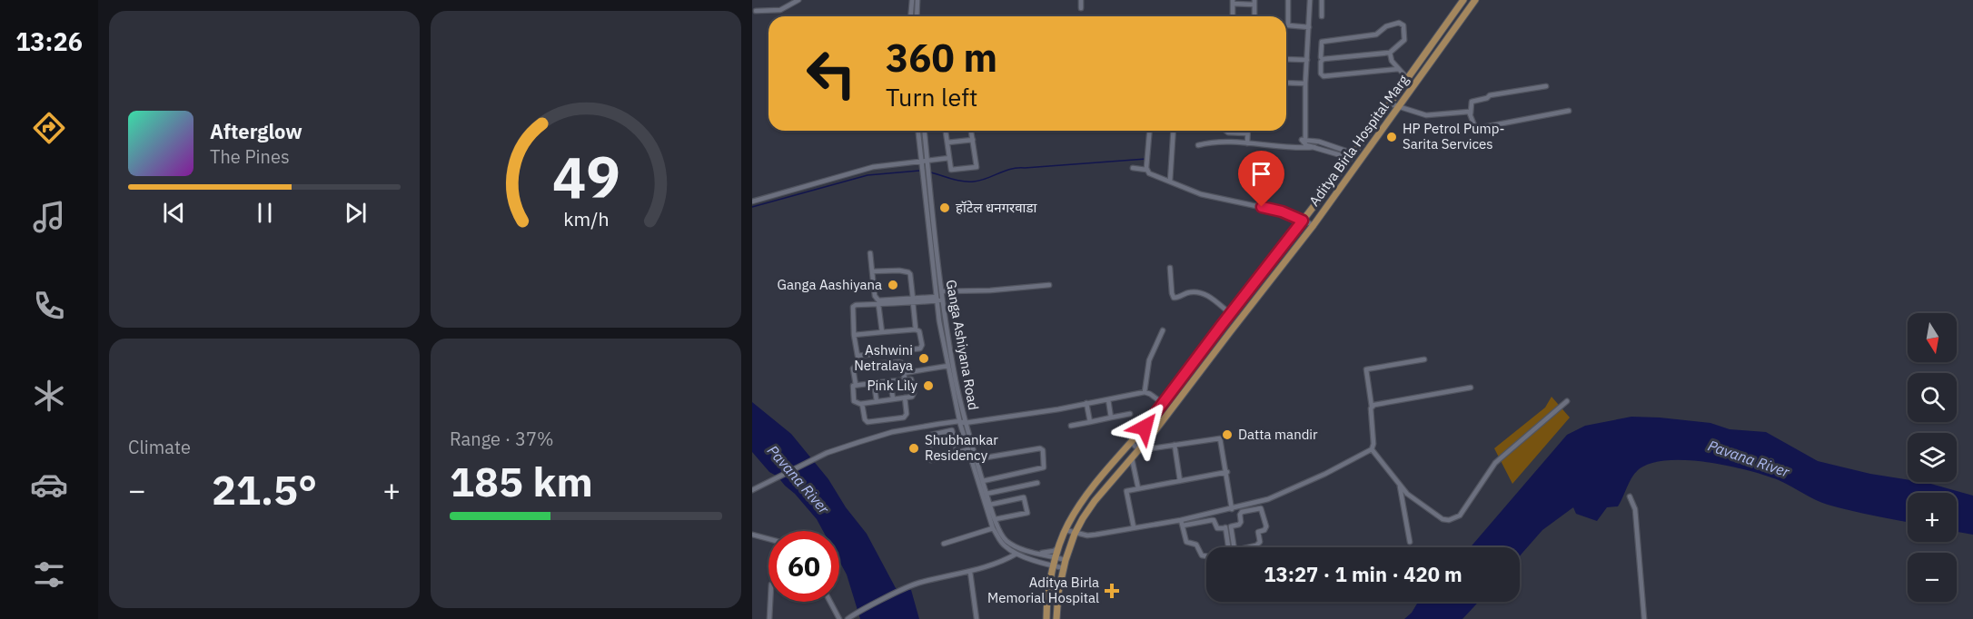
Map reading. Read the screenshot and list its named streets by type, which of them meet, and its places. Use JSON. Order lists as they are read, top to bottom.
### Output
{
  "streets": {
    "main road": ["Aditya Birla Hospital Marg"],
    "street": ["Ganga Ashiyana Road"]
  },
  "crossings": [
    ["Aditya Birla Hospital Marg", "Ganga Ashiyana Road"]
  ],
  "water": ["Pavana River"],
  "places": {
    "other": [
      "HP Petrol Pump- Sarita Services",
      "हॉटेल धनगरवाडा",
      "Ganga Aashiyana",
      "Ashwini Netralaya",
      "Pink Lily",
      "Datta mandir",
      "Shubhankar Residency"
    ],
    "health": ["Aditya Birla Memorial Hospital"]
  },
  "north": "bottom",
  "page": {
    "tabs": "13:26",
    "turn": ["360 m", "Turn left"],
    "song": ["Afterglow", "The Pines"],
    "map_buttons": ["+", "−"],
    "tile": [
      "Climate",
      ["Range · 37%", "185 km"]
    ],
    "heat": ["−", "21.5°", "+"],
    "limit": "60",
    "trip": "13:27 · 1 min · 420 m",
    "gauge": ["49", "km/h"]
  }
}
